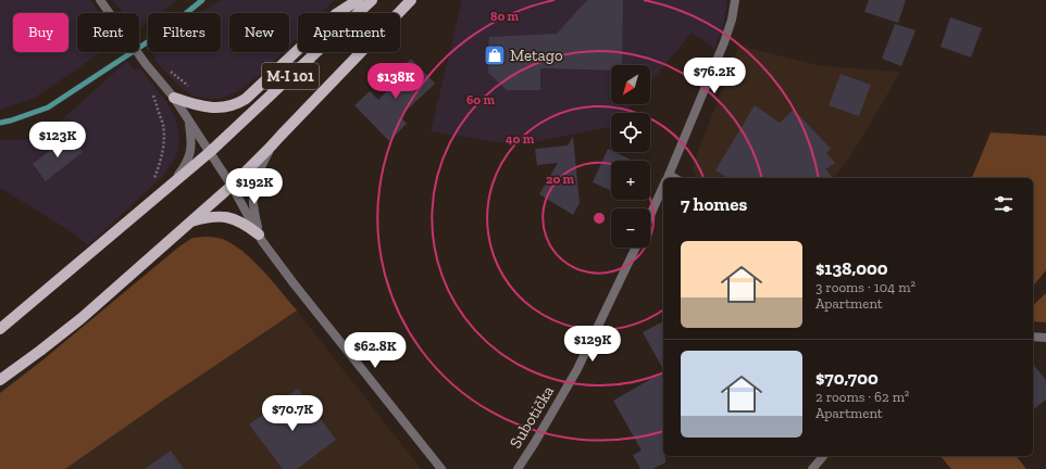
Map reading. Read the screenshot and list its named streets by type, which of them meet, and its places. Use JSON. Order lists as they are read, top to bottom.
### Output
{
  "streets": {
    "main road": ["M-I 101"],
    "street": ["Subotička"]
  },
  "places": {
    "shop": ["Metago"]
  },
  "north": "bottom left",
  "page": {
    "chip": [
      "Buy",
      "Rent",
      "Filters",
      "New",
      "Apartment"
    ],
    "price": [
      "$76.2K",
      "$138K",
      "$123K",
      "$192K",
      "$129K",
      "$62.8K",
      "$70.7K"
    ],
    "map_buttons": ["+", "−"],
    "heading": "7 homes",
    "list": [
      {
        "name": "$138,000",
        "note": "3 rooms · 104 m² · Apartment"
      },
      {
        "name": "$70,700",
        "note": "2 rooms · 62 m² · Apartment"
      }
    ]
  },
  "rings": [
    "80 m",
    "60 m",
    "40 m",
    "20 m"
  ]
}
